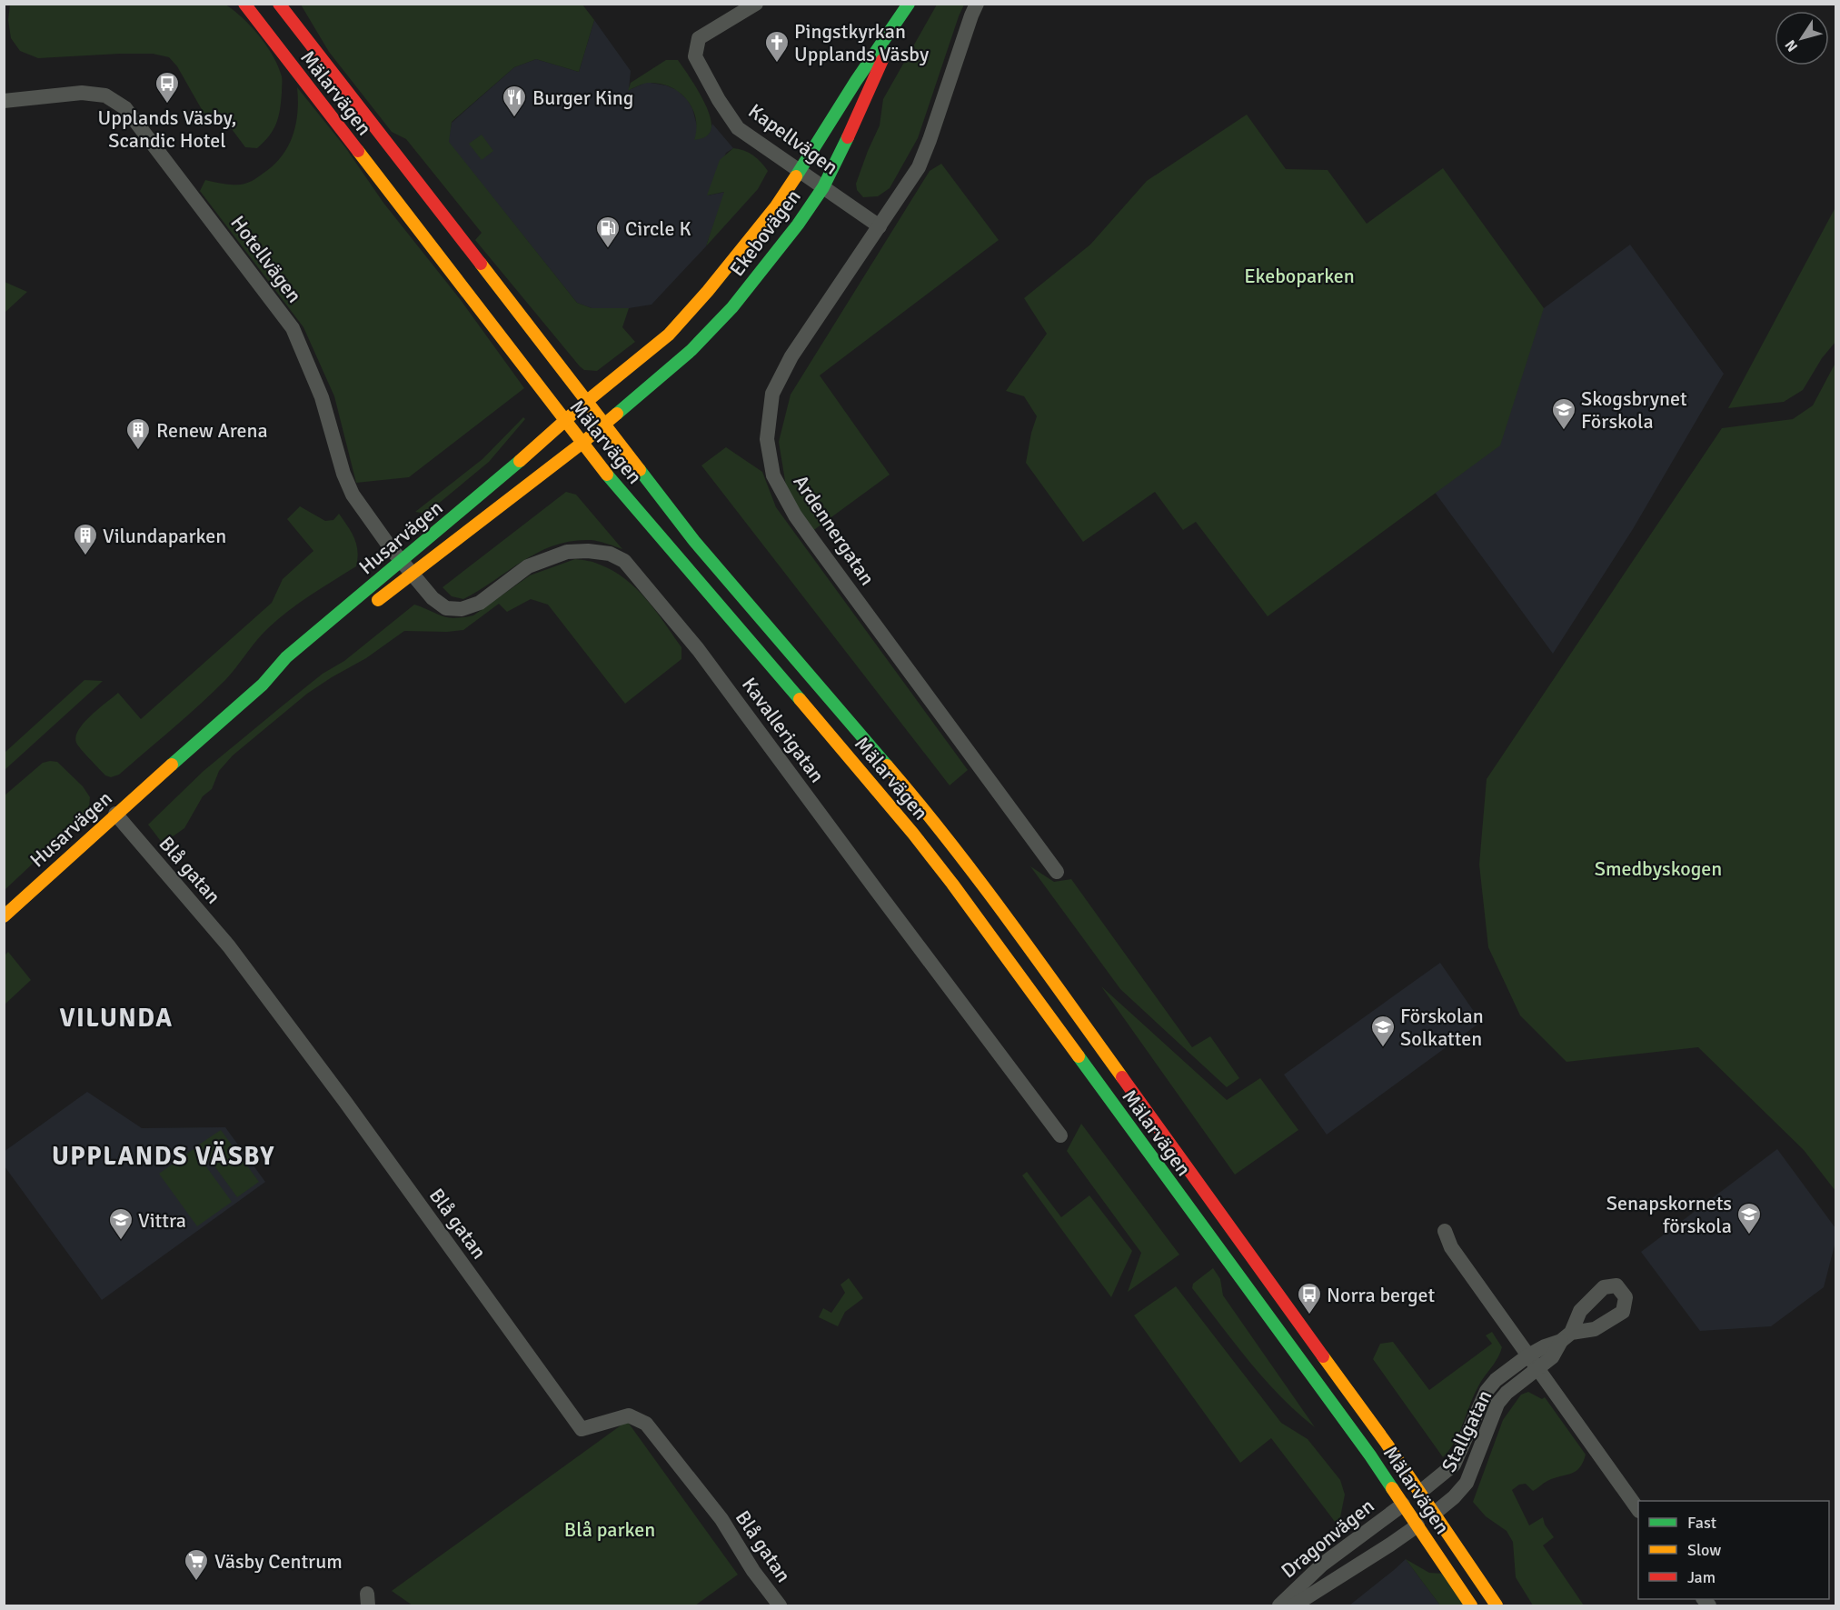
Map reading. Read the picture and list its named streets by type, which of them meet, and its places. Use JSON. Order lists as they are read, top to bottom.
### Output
{
  "streets": {
    "main road": ["Mälarvägen", "Ekebovägen", "Husarvägen"],
    "street": [
      "Kapellvägen",
      "Hotellvägen",
      "Ardennergatan",
      "Kavallerigatan",
      "Blå gatan",
      "Stallgatan",
      "Dragonvägen"
    ]
  },
  "crossings": [
    ["Mälarvägen", "Ekebovägen"],
    ["Mälarvägen", "Husarvägen"],
    ["Mälarvägen", "Stallgatan"],
    ["Mälarvägen", "Dragonvägen"],
    ["Kapellvägen", "Ekebovägen"],
    ["Kapellvägen", "Ardennergatan"],
    ["Ekebovägen", "Husarvägen"],
    ["Hotellvägen", "Husarvägen"],
    ["Hotellvägen", "Kavallerigatan"],
    ["Husarvägen", "Kavallerigatan"],
    ["Husarvägen", "Blå gatan"]
  ],
  "districts": ["VILUNDA", "UPPLANDS VÄSBY"],
  "parks": ["Ekeboparken", "Smedbyskogen", "Blå parken"],
  "places": {
    "church": ["Pingstkyrkan Upplands Väsby"],
    "bus stop": ["Upplands Väsby, Scandic Hotel", "Norra berget"],
    "restaurant": ["Burger King"],
    "fuel station": ["Circle K"],
    "school or university": [
      "Skogsbrynet Förskola",
      "Förskolan Solkatten",
      "Senapskornets förskola",
      "Vittra"
    ],
    "building": ["Renew Arena", "Vilundaparken"],
    "supermarket": ["Väsby Centrum"]
  },
  "legend": ["Fast", "Slow", "Jam"],
  "north": "bottom left"
}
